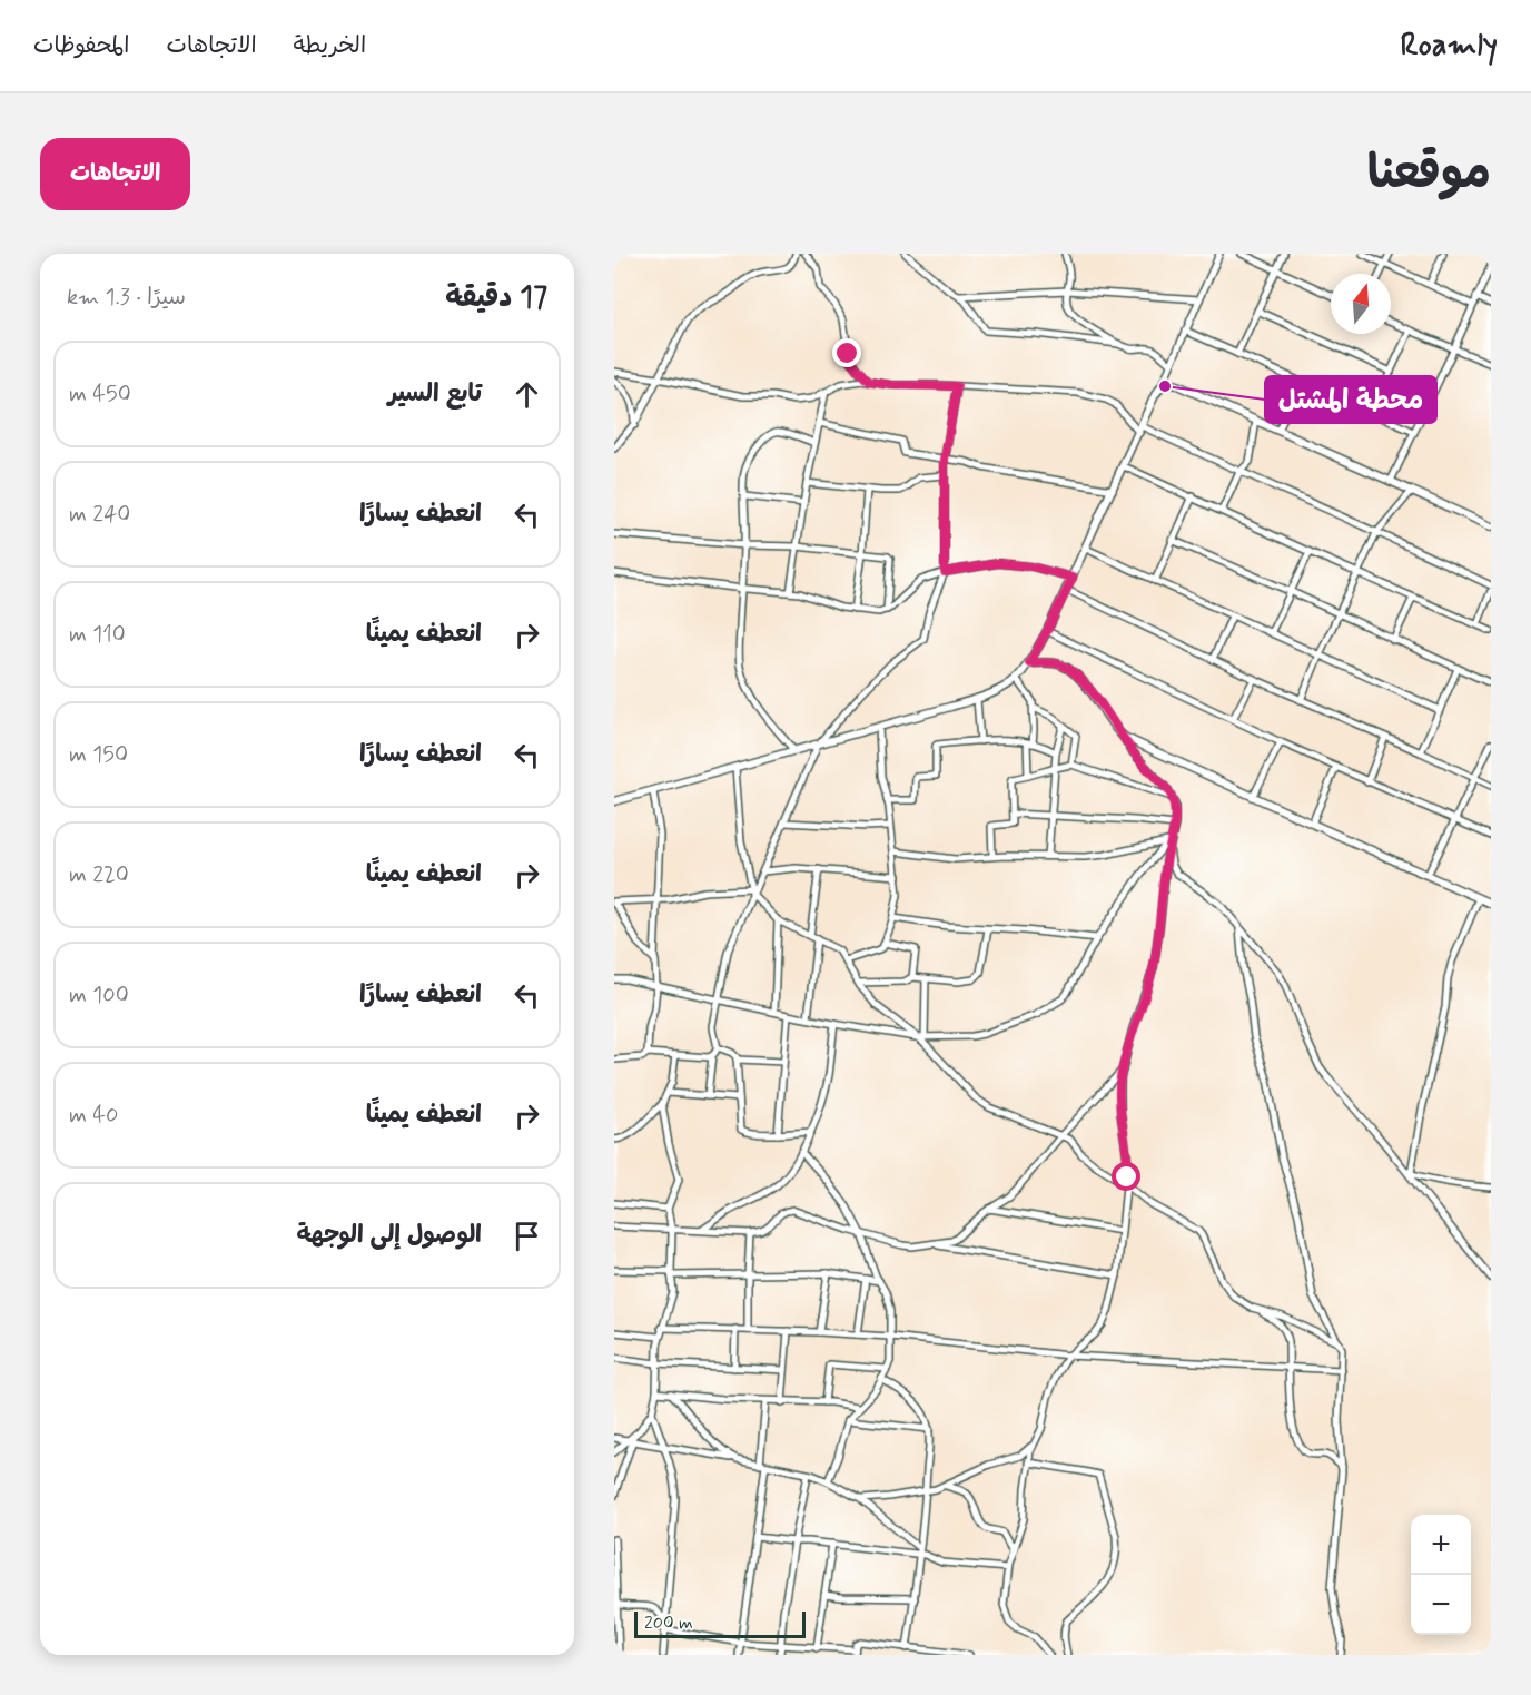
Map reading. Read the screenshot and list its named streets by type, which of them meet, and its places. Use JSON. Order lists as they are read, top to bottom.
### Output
{
  "places": ["محطة المشتل"],
  "scale_bar": "200 m",
  "north": "top",
  "page": {
    "header": "Roamly",
    "nav": ["الخريطة", "الاتجاهات", "المحفوظات"],
    "title": "موقعنا",
    "buttons": "الاتجاهات",
    "heading": ["17 دقيقة", "سيرًا · 1.3 km"],
    "list": [
      ["تابع السير", "450 m"],
      ["انعطف يسارًا", "240 m"],
      ["انعطف يمينًا", "110 m"],
      ["انعطف يسارًا", "150 m"],
      ["انعطف يمينًا", "220 m"],
      ["انعطف يسارًا", "100 m"],
      ["انعطف يمينًا", "40 m"],
      "الوصول إلى الوجهة"
    ],
    "map_buttons": ["+", "−"],
    "scale": "200 m"
  }
}
